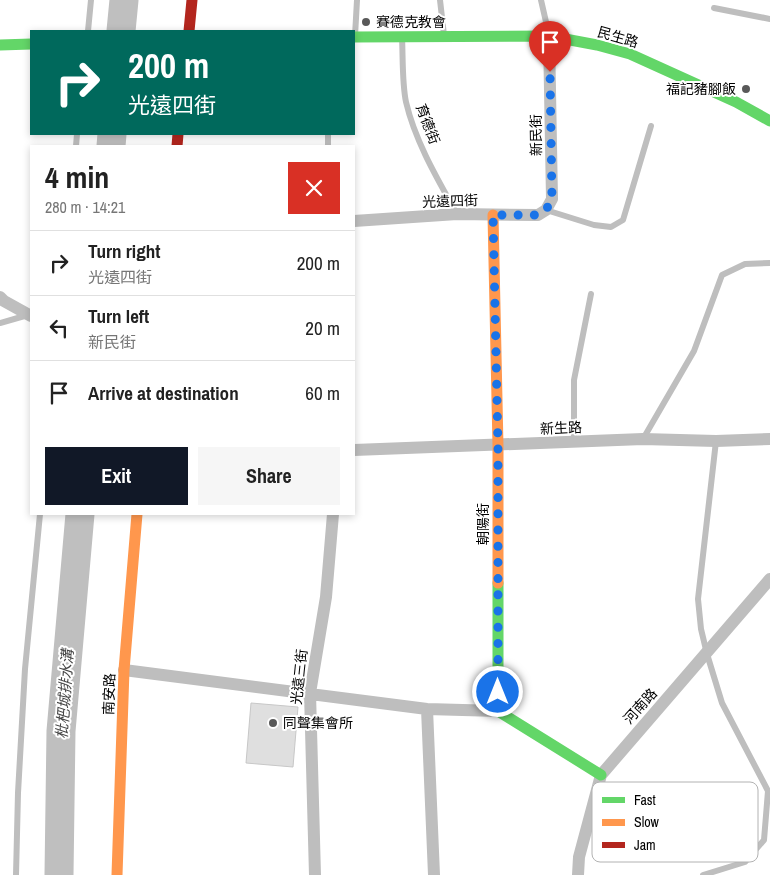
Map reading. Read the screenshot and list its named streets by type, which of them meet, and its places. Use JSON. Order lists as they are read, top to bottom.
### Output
{
  "streets": {
    "street": [
      "民生路",
      "新民街",
      "光遠四街",
      "新生路",
      "朝陽街",
      "光遠三街",
      "南安路",
      "河南路"
    ],
    "lane": ["育德街"]
  },
  "crossings": [
    ["民生路", "育德街"],
    ["民生路", "新民街"],
    ["育德街", "光遠四街"],
    ["新民街", "光遠四街"],
    ["光遠四街", "朝陽街"],
    ["新生路", "朝陽街"]
  ],
  "water": ["枇杷城排水溝"],
  "places": ["賽德克教會", "福記豬腳飯", "同聲集會所"],
  "legend": ["Fast", "Slow", "Jam"],
  "page": {
    "turn": ["200 m", "光遠四街"],
    "heading": ["4 min", "280 m · 14:21"],
    "list": [
      {
        "name": "Turn right",
        "note": "光遠四街",
        "value": "200 m"
      },
      {
        "name": "Turn left",
        "note": "新民街",
        "value": "20 m"
      },
      {
        "name": "Arrive at destination",
        "value": "60 m"
      }
    ],
    "buttons": ["Exit", "Share"]
  }
}
